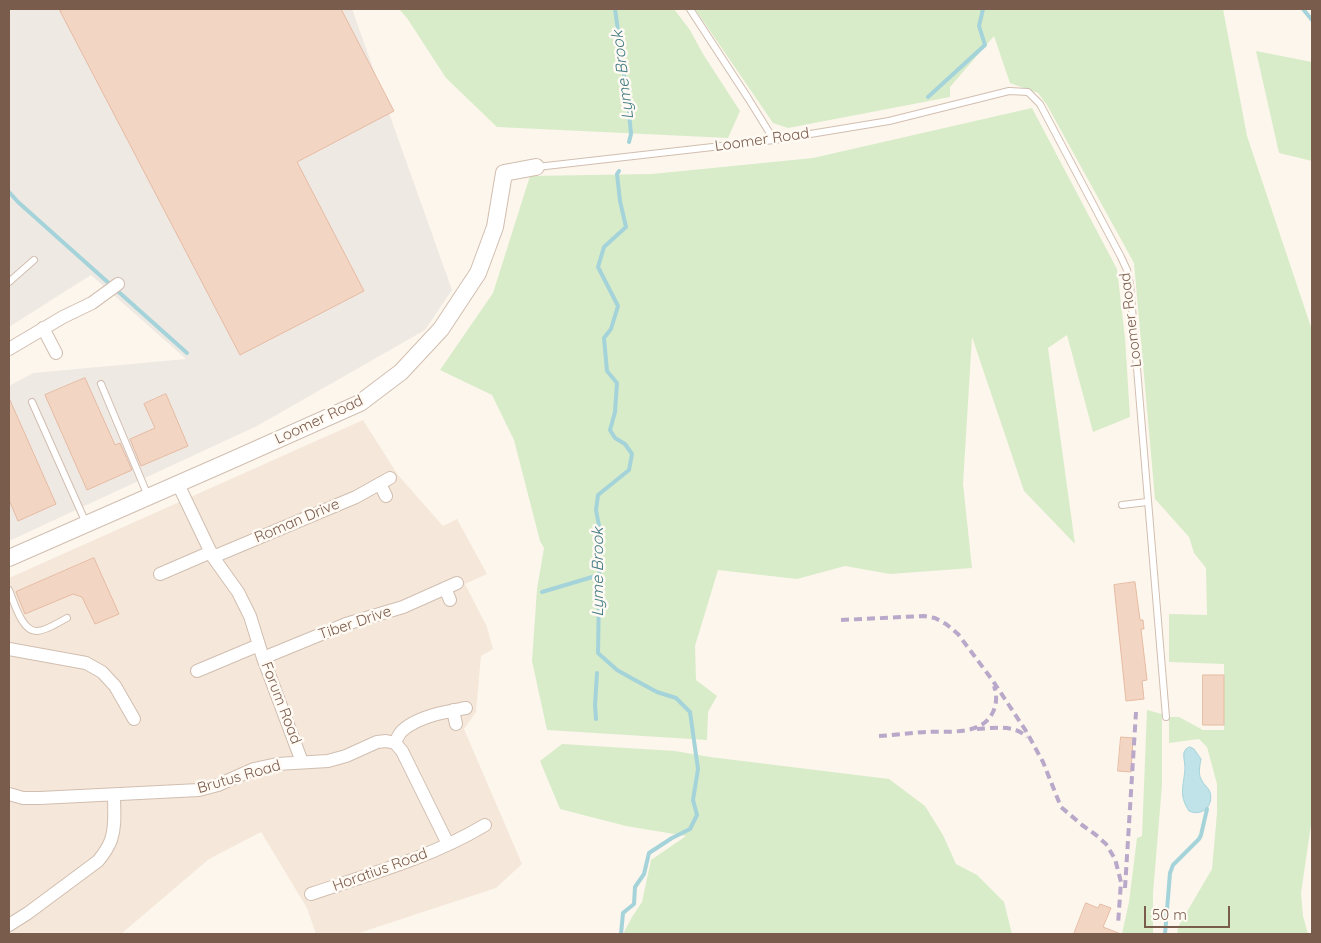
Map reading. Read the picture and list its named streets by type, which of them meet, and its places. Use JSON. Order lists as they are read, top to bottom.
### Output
{
  "streets": {
    "street": [
      "Loomer Road",
      "Roman Drive",
      "Tiber Drive",
      "Forum Road",
      "Brutus Road",
      "Horatius Road"
    ]
  },
  "crossings": [
    ["Loomer Road", "Forum Road"],
    ["Roman Drive", "Forum Road"],
    ["Tiber Drive", "Forum Road"],
    ["Forum Road", "Brutus Road"],
    ["Brutus Road", "Horatius Road"]
  ],
  "water": ["Lyme Brook"],
  "scale_bar": "50 m"
}
